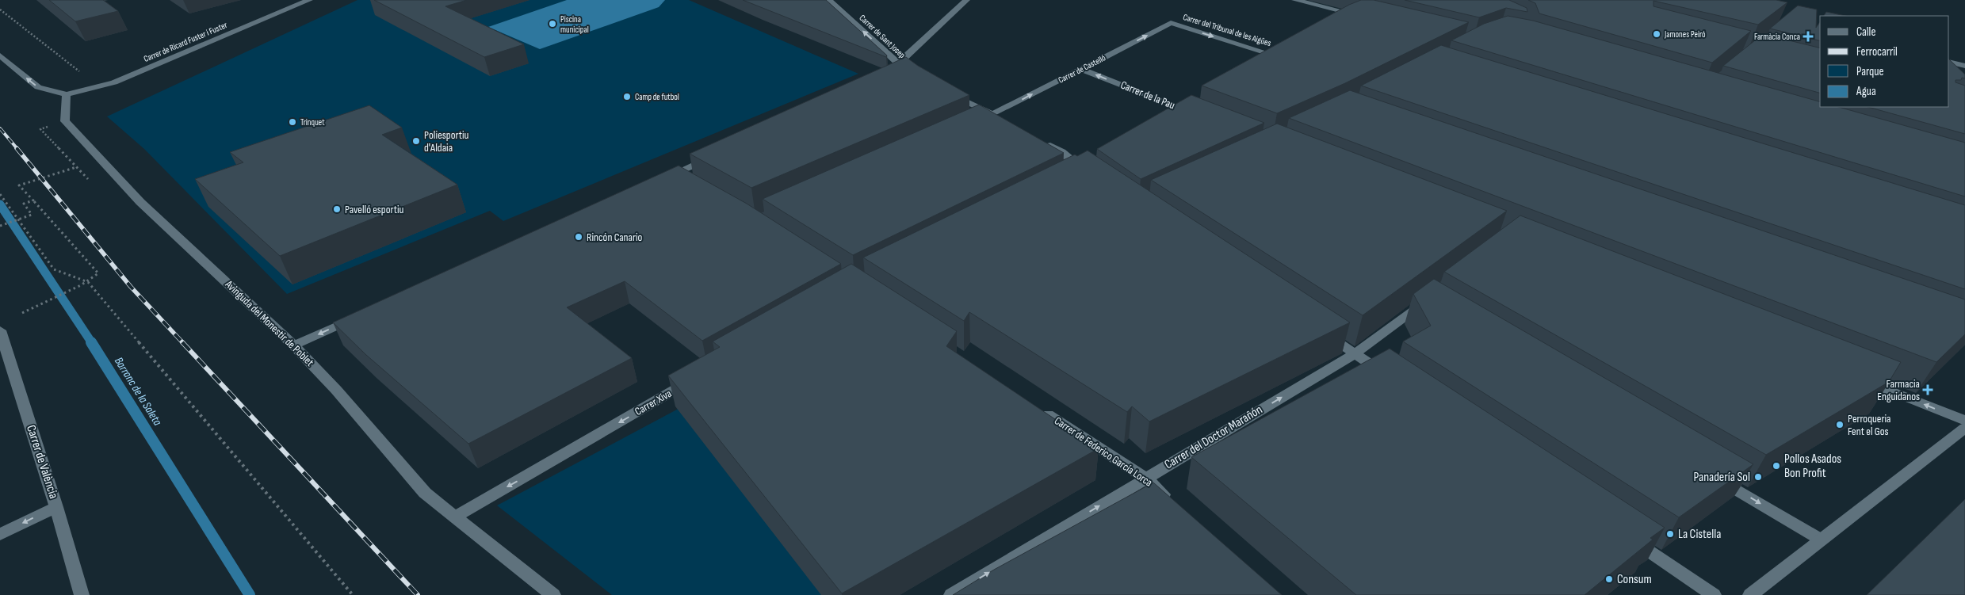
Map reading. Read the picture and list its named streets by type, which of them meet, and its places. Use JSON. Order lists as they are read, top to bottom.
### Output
{
  "streets": {
    "street": [
      "Carrer del Tribunal de les Aigües",
      "Carrer de Sant Josep",
      "Carrer de Ricard Fuster i Fuster",
      "Carrer de Castelló",
      "Carrer de la Pau",
      "Avinguda del Monestir de Poblet",
      "Carrer Xiva",
      "Carrer del Doctor Marañón",
      "Carrer de Federico García Lorca",
      "Carrer de València"
    ]
  },
  "crossings": [
    ["Carrer del Tribunal de les Aigües", "Carrer de Castelló"],
    ["Carrer de Ricard Fuster i Fuster", "Avinguda del Monestir de Poblet"],
    ["Carrer de Castelló", "Carrer de la Pau"],
    ["Avinguda del Monestir de Poblet", "Carrer Xiva"],
    ["Carrer del Doctor Marañón", "Carrer de Federico García Lorca"]
  ],
  "one_way": [
    "Carrer de Castelló",
    "Carrer de la Pau",
    "Carrer Xiva",
    "Carrer del Doctor Marañón"
  ],
  "water": ["Barranc de la Saleta"],
  "places": {
    "other": [
      "Piscina municipal",
      "Jamones Peiró",
      "Camp de futbol",
      "Trinquet",
      "Poliesportiu d'Aldaia",
      "Pavelló esportiu",
      "Rincón Canario",
      "Perroqueria Fent el Gos",
      "Pollos Asados Bon Profit",
      "Panadería Sol",
      "La Cistella",
      "Consum"
    ],
    "health": ["Farmàcia Conca", "Farmacia Enguidanos"]
  },
  "legend": [
    "Calle",
    "Ferrocarril",
    "Parque",
    "Agua"
  ]
}
